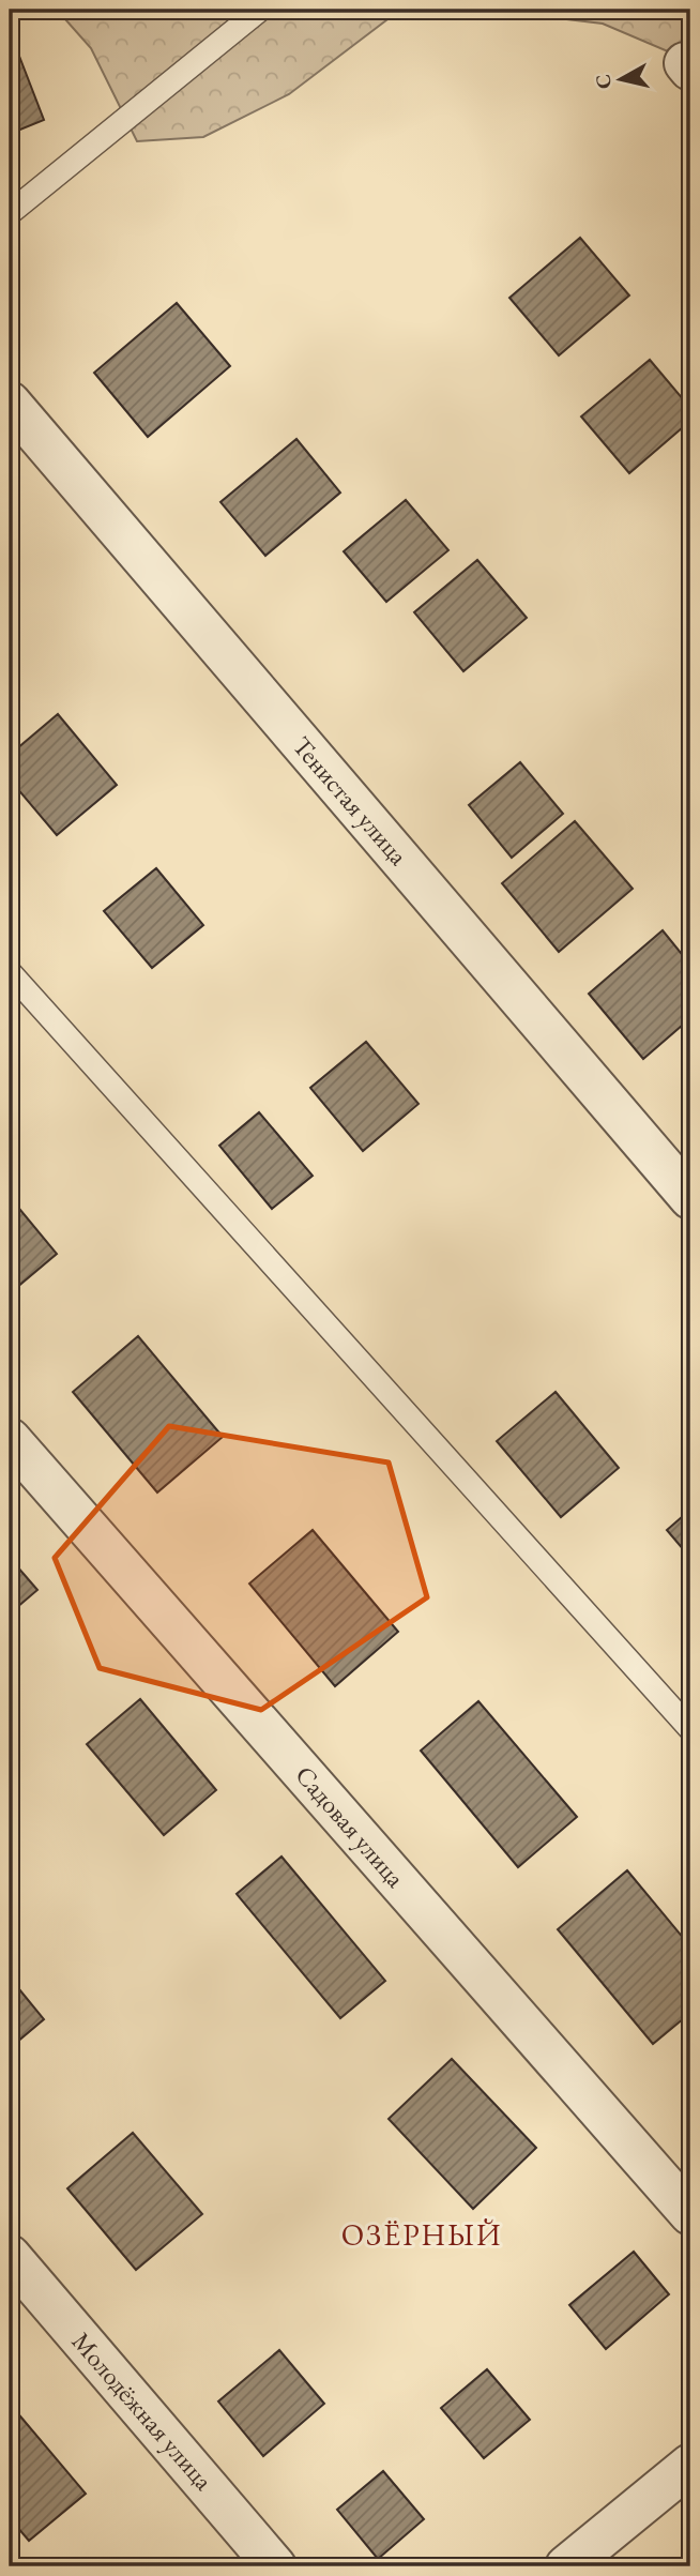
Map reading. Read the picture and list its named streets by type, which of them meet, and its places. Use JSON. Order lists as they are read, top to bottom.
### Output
{
  "streets": {
    "street": ["Тенистая улица", "Садовая улица", "Молодёжная улица"]
  },
  "districts": ["ОЗЁРНЫЙ"],
  "north": "left"
}
